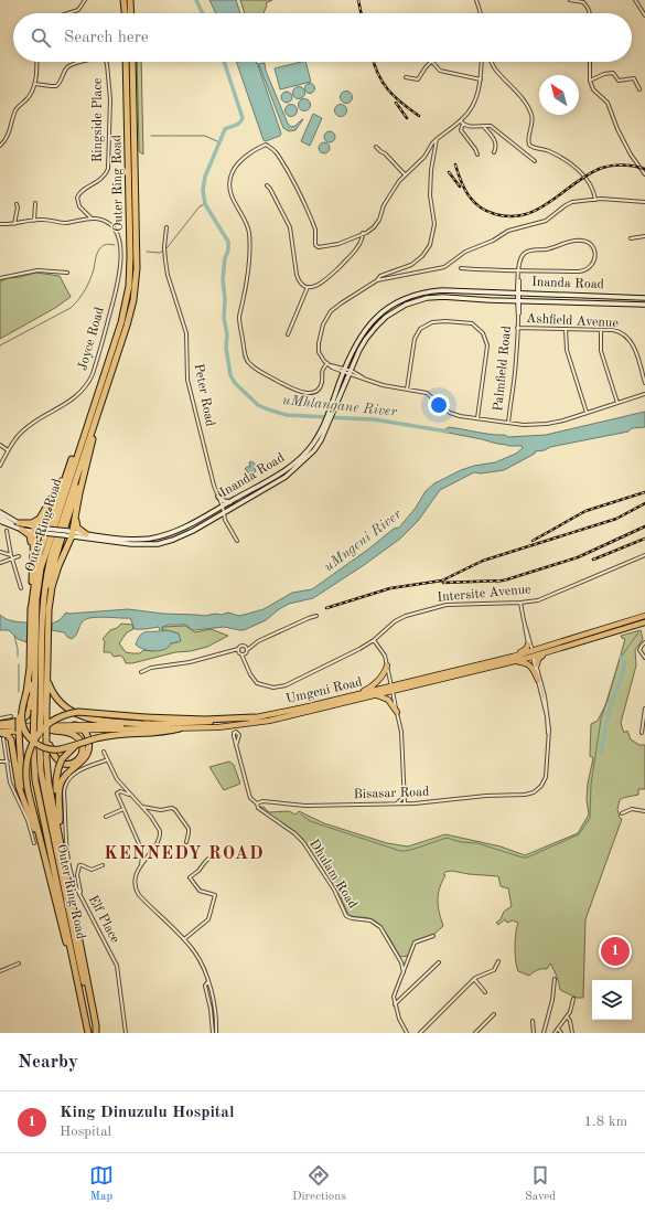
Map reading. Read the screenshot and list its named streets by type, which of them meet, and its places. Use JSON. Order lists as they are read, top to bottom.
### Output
{
  "streets": {
    "highway": ["Outer Ring Road", "Umgeni Road"],
    "main road": ["Inanda Road"],
    "street": [
      "Ringside Place",
      "Ashfield Avenue",
      "Joyce Road",
      "Palmfield Road",
      "Peter Road",
      "Intersite Avenue",
      "Bisasar Road",
      "Dhulam Road",
      "Elf Place"
    ]
  },
  "crossings": [
    ["Ringside Place", "Joyce Road"],
    ["Inanda Road", "Palmfield Road"],
    ["Inanda Road", "Peter Road"],
    ["Ashfield Avenue", "Palmfield Road"],
    ["Bisasar Road", "Dhulam Road"]
  ],
  "districts": ["KENNEDY ROAD"],
  "water": ["uMhlangane River", "uMngeni River"],
  "north": "top left",
  "page": {
    "search": "Search here",
    "pins": "1",
    "heading": "Nearby",
    "list": [
      {
        "mark": "1",
        "name": "King Dinuzulu Hospital",
        "note": "Hospital",
        "value": "1.8 km"
      }
    ],
    "nav": ["Map", "Directions", "Saved"]
  }
}
